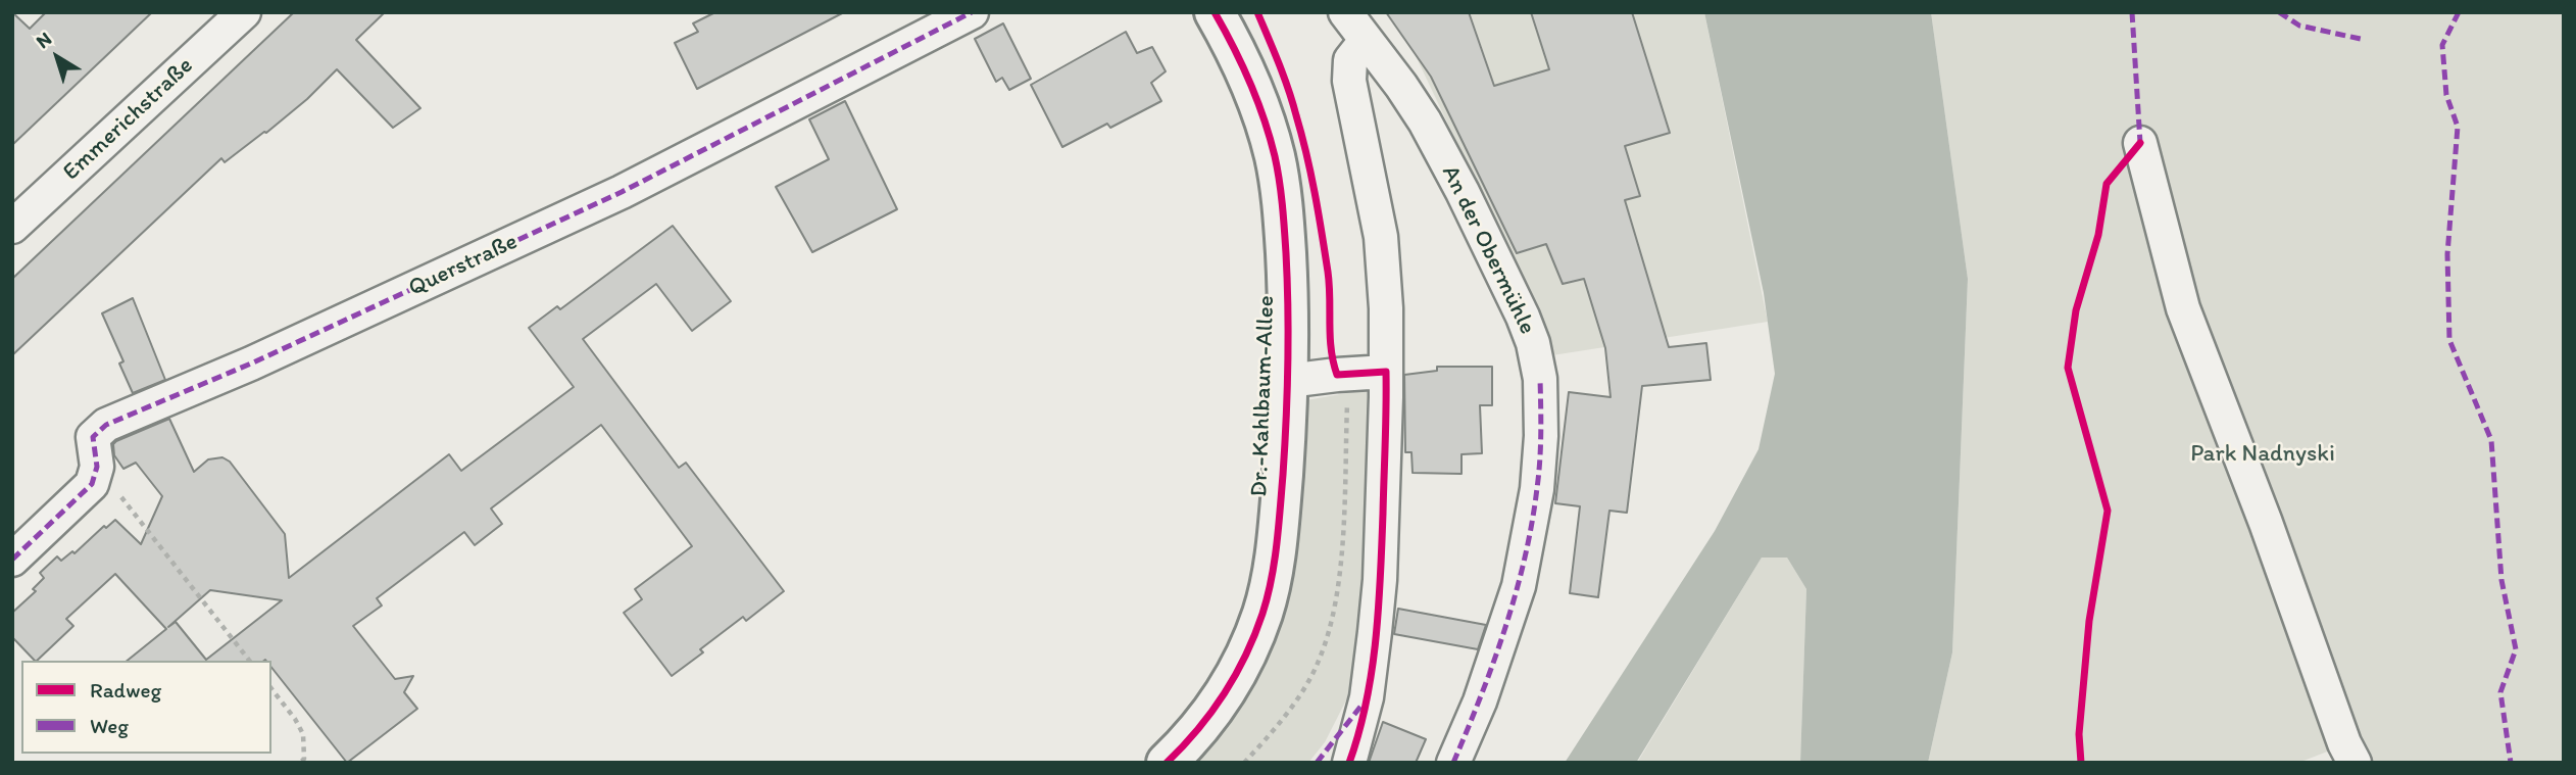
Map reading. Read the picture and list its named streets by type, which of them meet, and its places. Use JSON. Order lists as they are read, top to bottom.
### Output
{
  "streets": {
    "main road": ["Dr.-Kahlbaum-Allee"],
    "street": ["Emmerichstraße", "An der Obermühle", "Querstraße"]
  },
  "parks": ["Park Nadnyski"],
  "legend": ["Radweg", "Weg"],
  "north": "top left"
}
